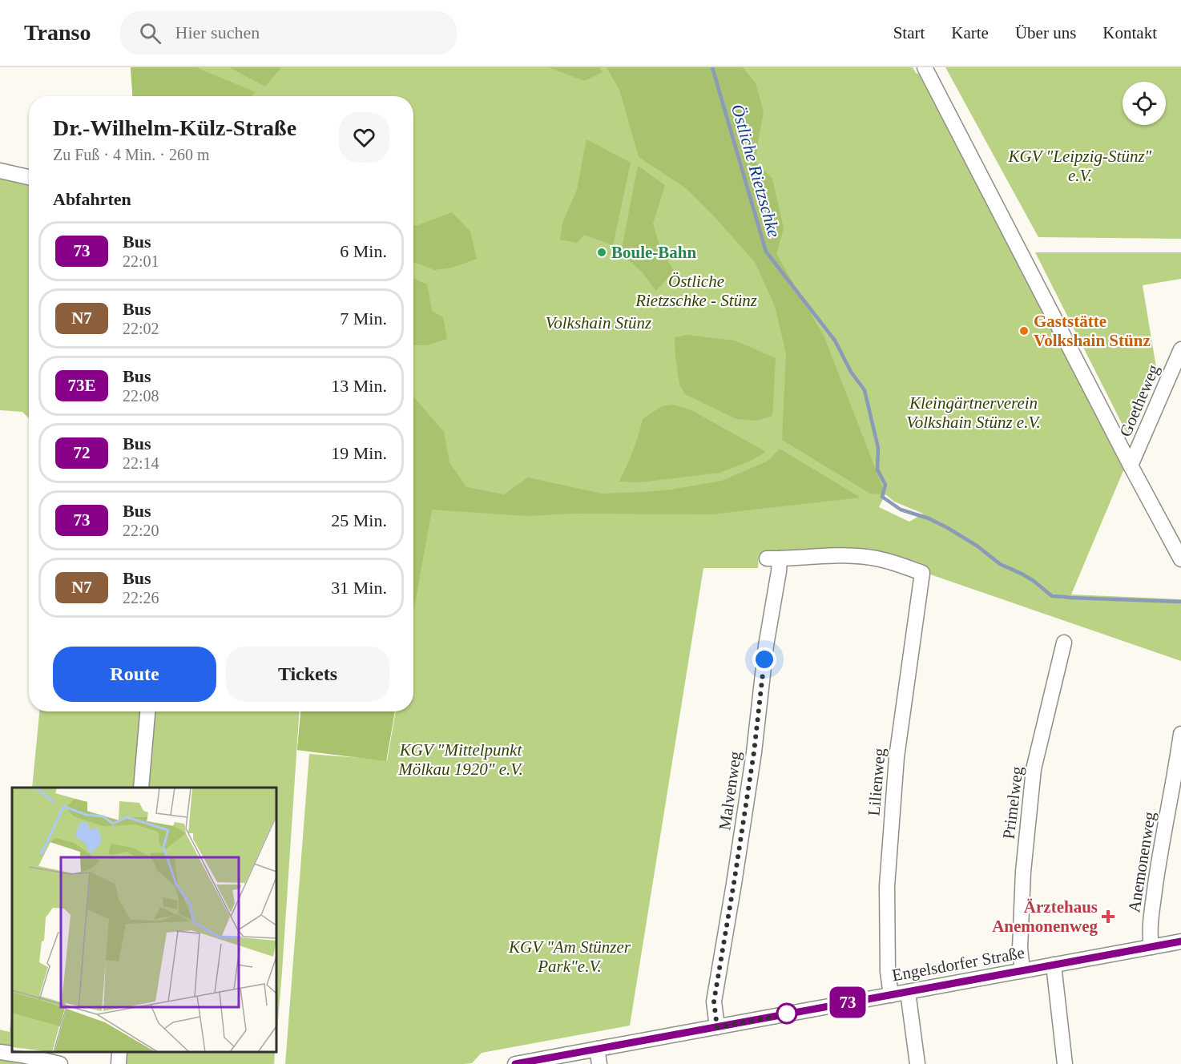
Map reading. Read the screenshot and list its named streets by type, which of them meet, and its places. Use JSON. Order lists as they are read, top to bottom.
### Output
{
  "streets": {
    "street": [
      "Goetheweg",
      "Lilienweg",
      "Malvenweg",
      "Primelweg",
      "Anemonenweg",
      "Engelsdorfer Straße"
    ]
  },
  "crossings": [
    ["Lilienweg", "Malvenweg"],
    ["Lilienweg", "Engelsdorfer Straße"],
    ["Malvenweg", "Engelsdorfer Straße"],
    ["Primelweg", "Engelsdorfer Straße"],
    ["Anemonenweg", "Engelsdorfer Straße"]
  ],
  "water": ["Östliche Rietzschke"],
  "parks": [
    "KGV \"Leipzig-Stünz\" e.V.",
    "Östliche Rietzschke - Stünz",
    "Volkshain Stünz",
    "Kleingärtnerverein Volkshain Stünz e.V.",
    "KGV \"Mittelpunkt Mölkau 1920\" e.V.",
    "KGV \"Am Stünzer Park\"e.V."
  ],
  "places": {
    "other": ["Boule-Bahn", "Gaststätte Volkshain Stünz"],
    "health": ["Ärztehaus Anemonenweg"]
  },
  "lines": ["bus line 73"],
  "page": {
    "header": "Transo",
    "search": "Hier suchen",
    "nav": [
      "Start",
      "Karte",
      "Über uns",
      "Kontakt"
    ],
    "on_map": "73",
    "heading": [
      ["Dr.-Wilhelm-Külz-Straße", "Zu Fuß · 4 Min. · 260 m"],
      "Abfahrten"
    ],
    "list": [
      {
        "mark": "73",
        "name": "Bus",
        "note": "22:01",
        "value": "6 Min."
      },
      {
        "mark": "N7",
        "name": "Bus",
        "note": "22:02",
        "value": "7 Min."
      },
      {
        "mark": "73E",
        "name": "Bus",
        "note": "22:08",
        "value": "13 Min."
      },
      {
        "mark": "72",
        "name": "Bus",
        "note": "22:14",
        "value": "19 Min."
      },
      {
        "mark": "73",
        "name": "Bus",
        "note": "22:20",
        "value": "25 Min."
      },
      {
        "mark": "N7",
        "name": "Bus",
        "note": "22:26",
        "value": "31 Min."
      }
    ],
    "buttons": ["Route", "Tickets"]
  }
}
